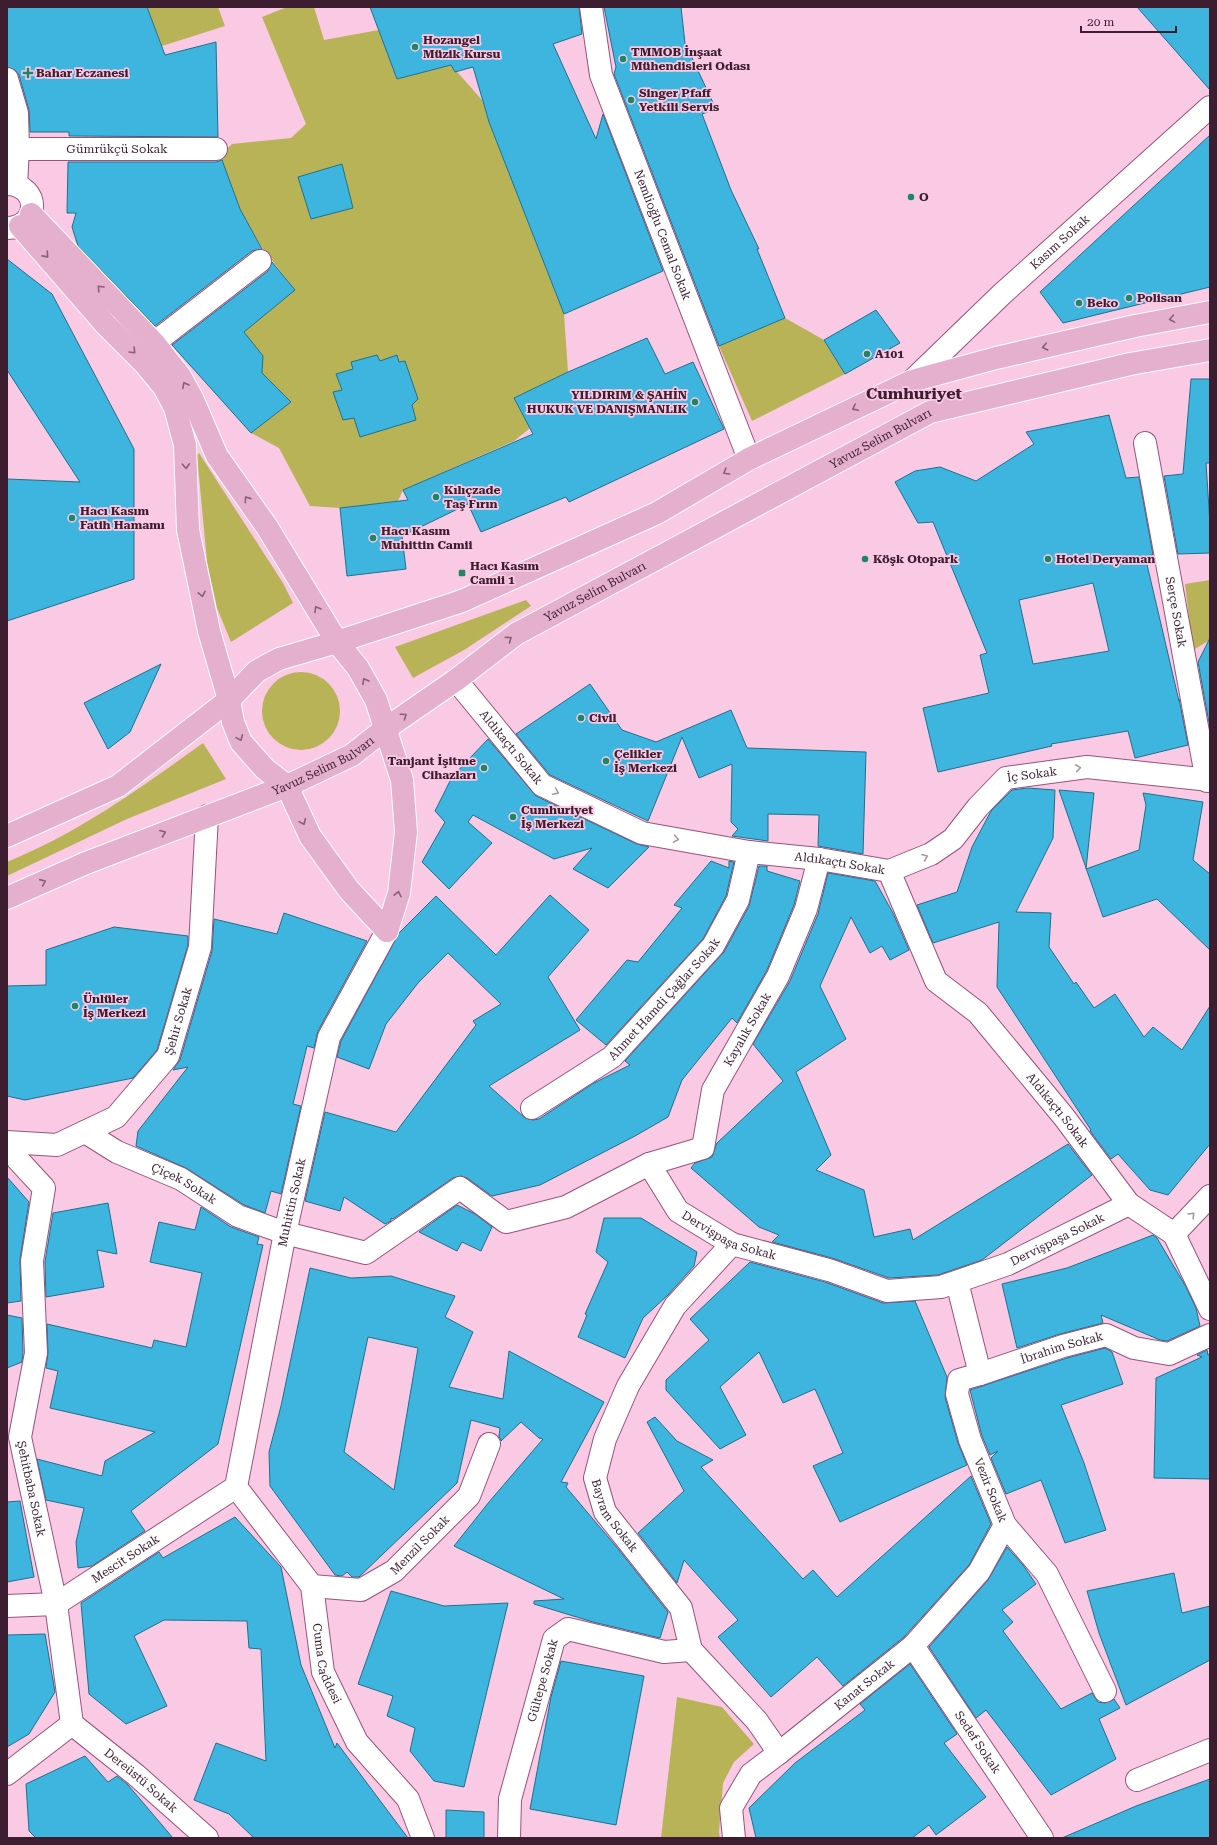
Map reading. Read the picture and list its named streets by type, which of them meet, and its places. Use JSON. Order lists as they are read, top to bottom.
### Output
{
  "streets": {
    "main road": ["Yavuz Selim Bulvarı"],
    "street": [
      "Gümrükçü Sokak",
      "Nemlioğlu Cemal Sokak",
      "Kasım Sokak",
      "Serçe Sokak",
      "Aldıkaçtı Sokak",
      "İç Sokak",
      "Ahmet Hamdi Çağlar Sokak",
      "Şehir Sokak",
      "Kayalık Sokak",
      "Çiçek Sokak",
      "Muhittin Sokak",
      "Dervişpaşa Sokak",
      "İbrahim Sokak",
      "Şehitbaba Sokak",
      "Vezir Sokak",
      "Bayram Sokak",
      "Menzil Sokak",
      "Mescit Sokak",
      "Cuma Caddesi",
      "Gültepe Sokak",
      "Kanat Sokak",
      "Sedef Sokak",
      "Dereüstü Sokak"
    ]
  },
  "crossings": [
    ["Yavuz Selim Bulvarı", "Aldıkaçtı Sokak"],
    ["Yavuz Selim Bulvarı", "Şehir Sokak"],
    ["Serçe Sokak", "İç Sokak"],
    ["Aldıkaçtı Sokak", "İç Sokak"],
    ["Aldıkaçtı Sokak", "Ahmet Hamdi Çağlar Sokak"],
    ["Aldıkaçtı Sokak", "Kayalık Sokak"],
    ["Aldıkaçtı Sokak", "Dervişpaşa Sokak"],
    ["Şehir Sokak", "Çiçek Sokak"],
    ["Kayalık Sokak", "Dervişpaşa Sokak"],
    ["Çiçek Sokak", "Muhittin Sokak"],
    ["Muhittin Sokak", "Mescit Sokak"],
    ["Dervişpaşa Sokak", "Bayram Sokak"],
    ["İbrahim Sokak", "Vezir Sokak"],
    ["Şehitbaba Sokak", "Mescit Sokak"],
    ["Şehitbaba Sokak", "Dereüstü Sokak"],
    ["Vezir Sokak", "Kanat Sokak"],
    ["Bayram Sokak", "Gültepe Sokak"],
    ["Bayram Sokak", "Kanat Sokak"],
    ["Menzil Sokak", "Cuma Caddesi"],
    ["Kanat Sokak", "Sedef Sokak"]
  ],
  "one_way": ["Aldıkaçtı Sokak", "İç Sokak"],
  "districts": ["Cumhuriyet"],
  "places": {
    "other": [
      "Hozangel Müzik Kursu",
      "TMMOB İnşaat Mühendisleri Odası",
      "Singer Pfaff Yetkili Servis",
      "O",
      "Polisan",
      "Beko",
      "A101",
      "YILDIRIM & ŞAHİN HUKUK VE DANIŞMANLIK",
      "Kılıçzade Taş Fırın",
      "Hacı Kasım Fatih Hamamı",
      "Hacı Kasım Muhittin Camii",
      "Köşk Otopark",
      "Hotel Deryaman",
      "Civil",
      "Çelikler İş Merkezi",
      "Tanjant İşitme Cihazları",
      "Cumhuriyet İş Merkezi",
      "Ünlüler İş Merkezi"
    ],
    "health": ["Bahar Eczanesi"],
    "transit": ["Hacı Kasım Camii 1"]
  },
  "scale_bar": "20 m"
}
